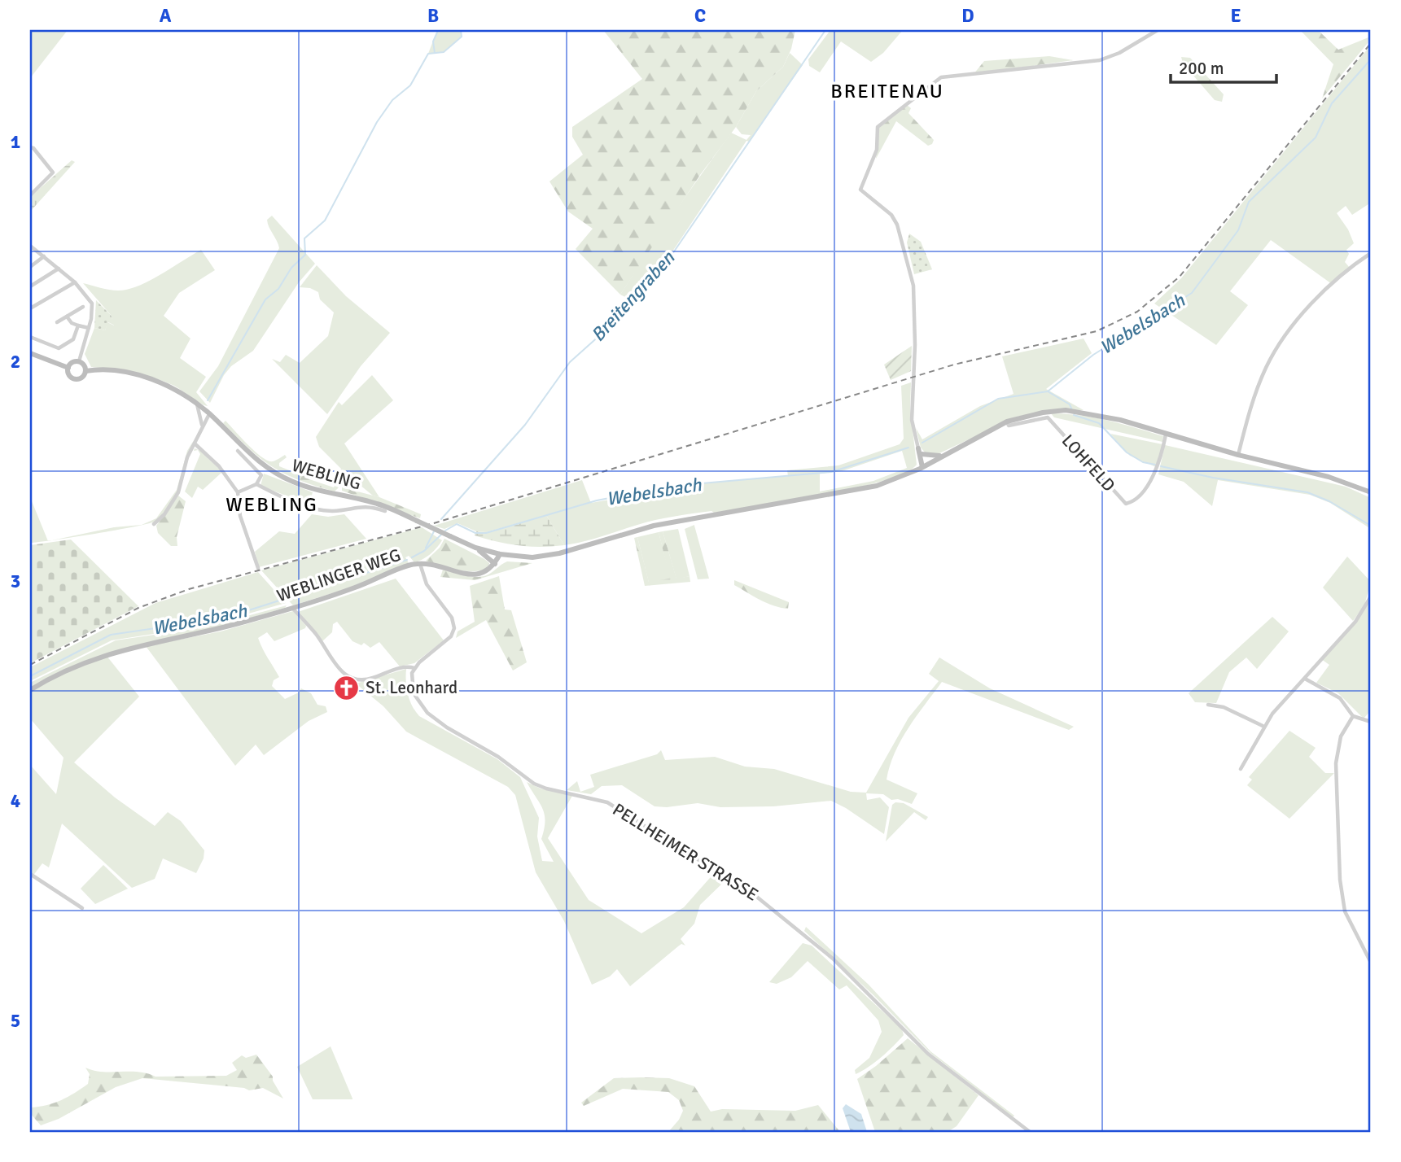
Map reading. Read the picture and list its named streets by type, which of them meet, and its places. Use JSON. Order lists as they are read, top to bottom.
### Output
{
  "streets": {
    "main road": ["WEBLING", "WEBLINGER WEG"],
    "street": ["LOHFELD", "PELLHEIMER STRASSE"]
  },
  "districts": ["BREITENAU", "WEBLING"],
  "water": ["Breitengraben", "Webelsbach"],
  "places": {
    "church": ["St. Leonhard"]
  },
  "scale_bar": "200 m",
  "grid": {
    "columns": [
      "A",
      "B",
      "C",
      "D",
      "E"
    ],
    "rows": [
      "1",
      "2",
      "3",
      "4",
      "5"
    ]
  }
}
